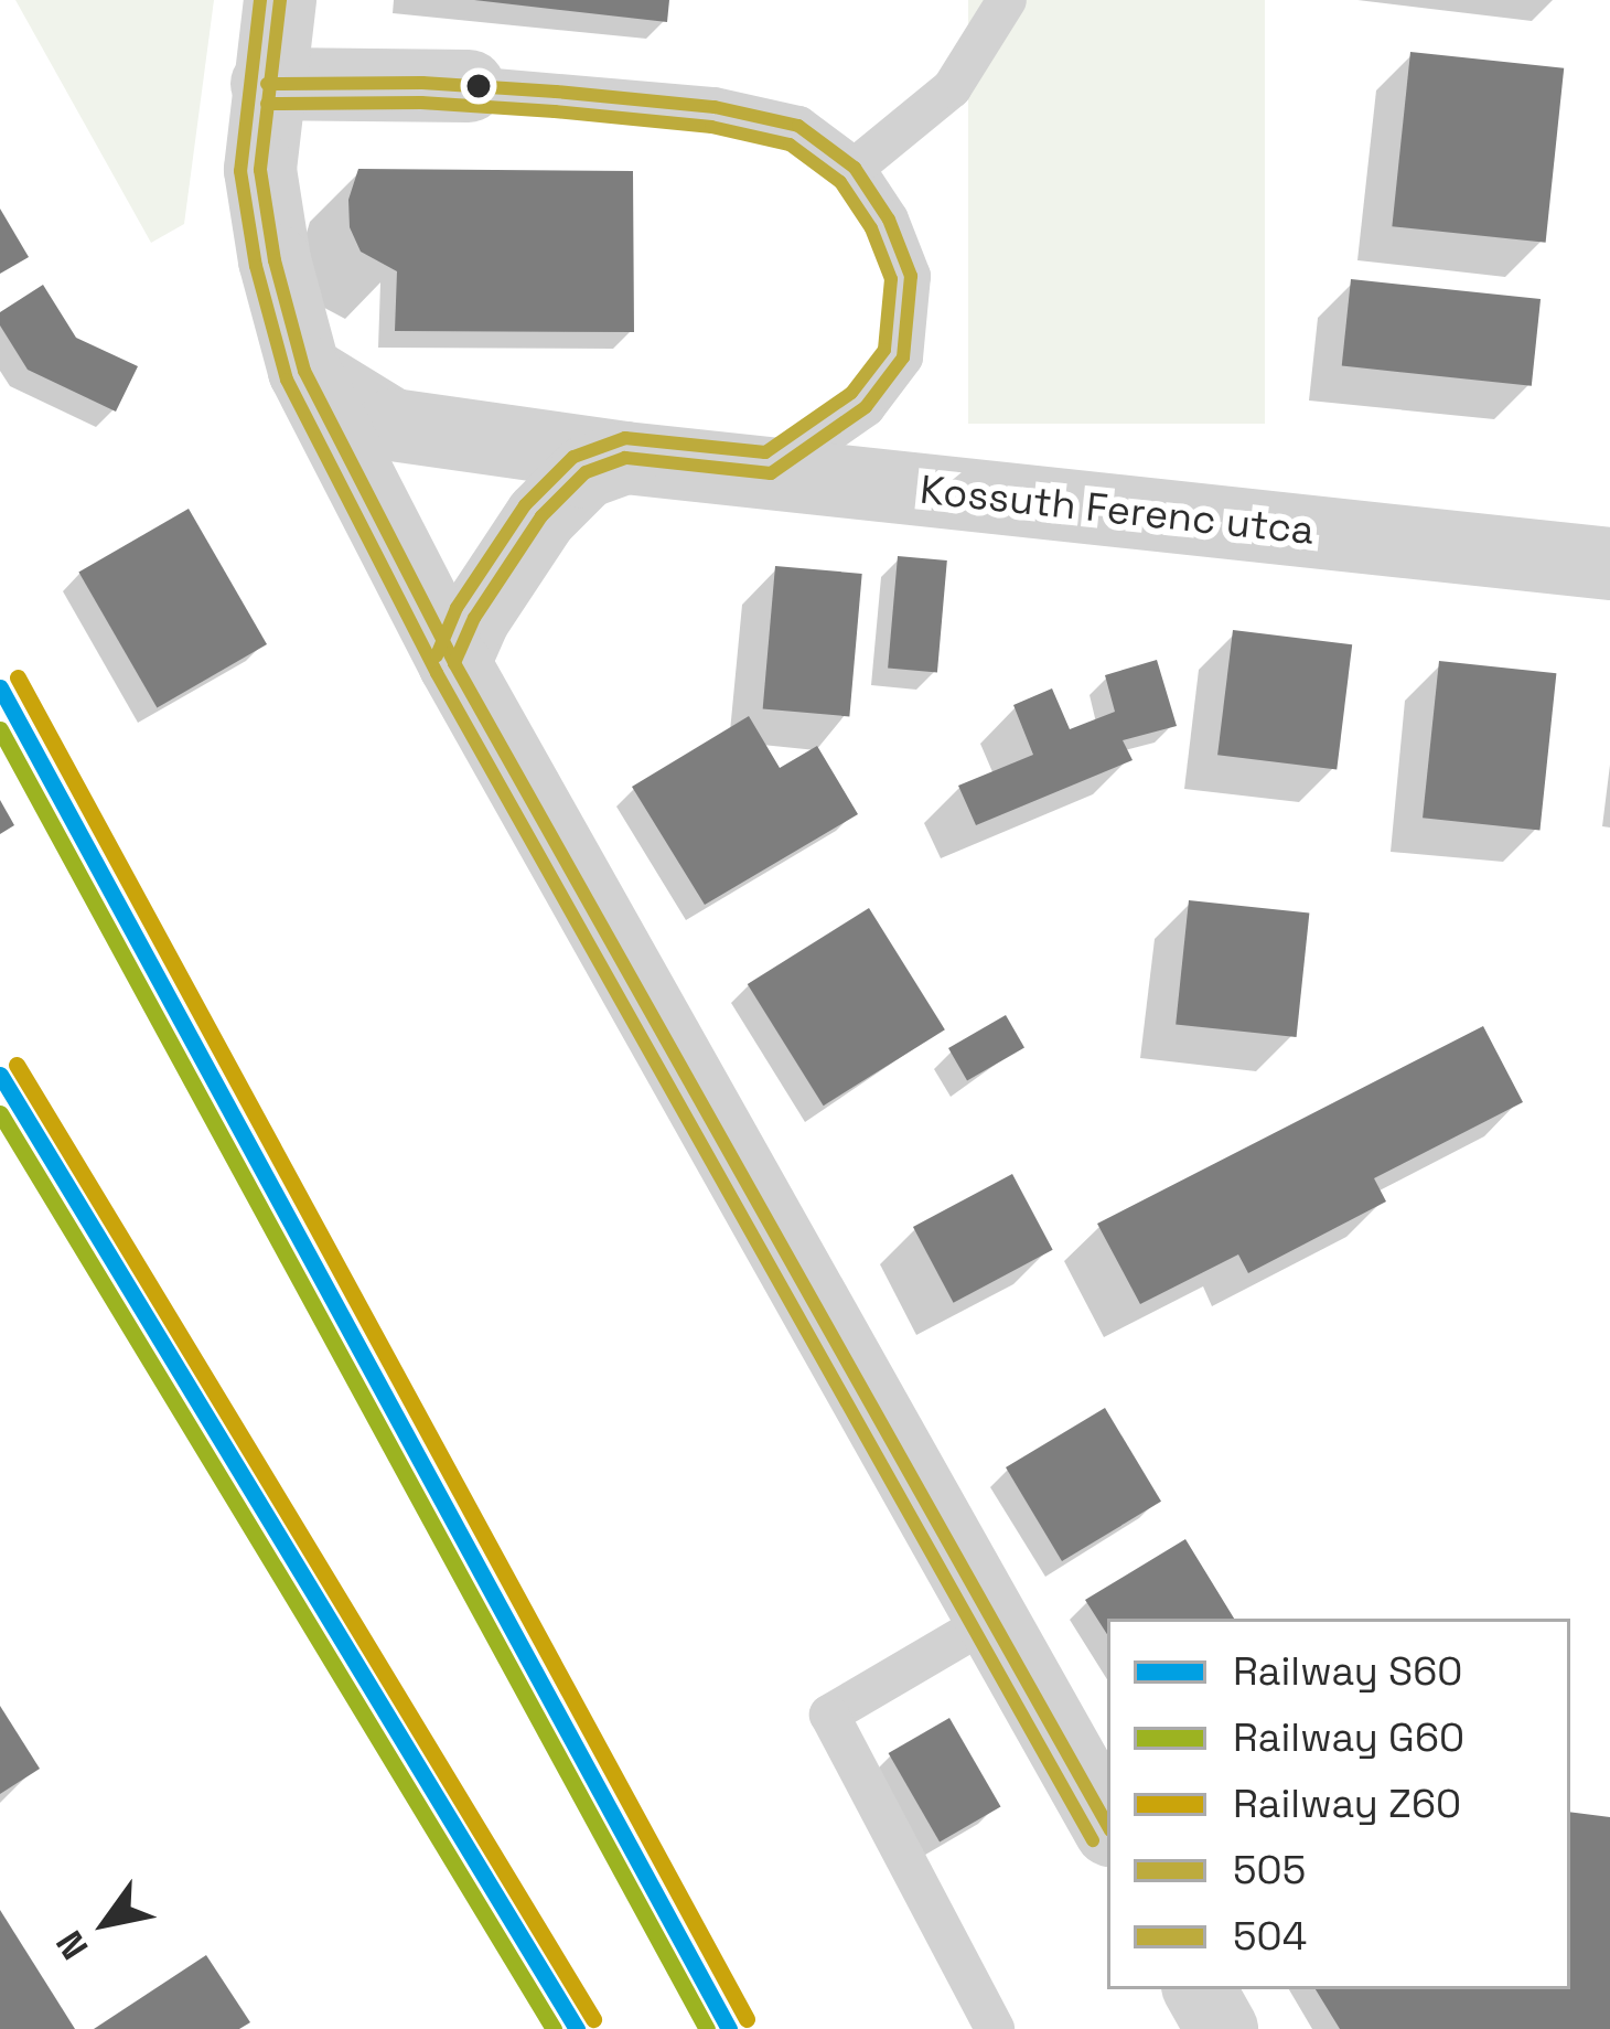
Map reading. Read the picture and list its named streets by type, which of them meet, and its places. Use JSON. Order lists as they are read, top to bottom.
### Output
{
  "streets": {
    "street": ["Kossuth Ferenc utca"]
  },
  "lines": [
    "transit line 505",
    "transit line 504",
    "rail line Z60",
    "rail line S60",
    "rail line G60"
  ],
  "legend": [
    "Railway S60",
    "Railway G60",
    "Railway Z60",
    "505",
    "504"
  ],
  "north": "bottom left"
}
